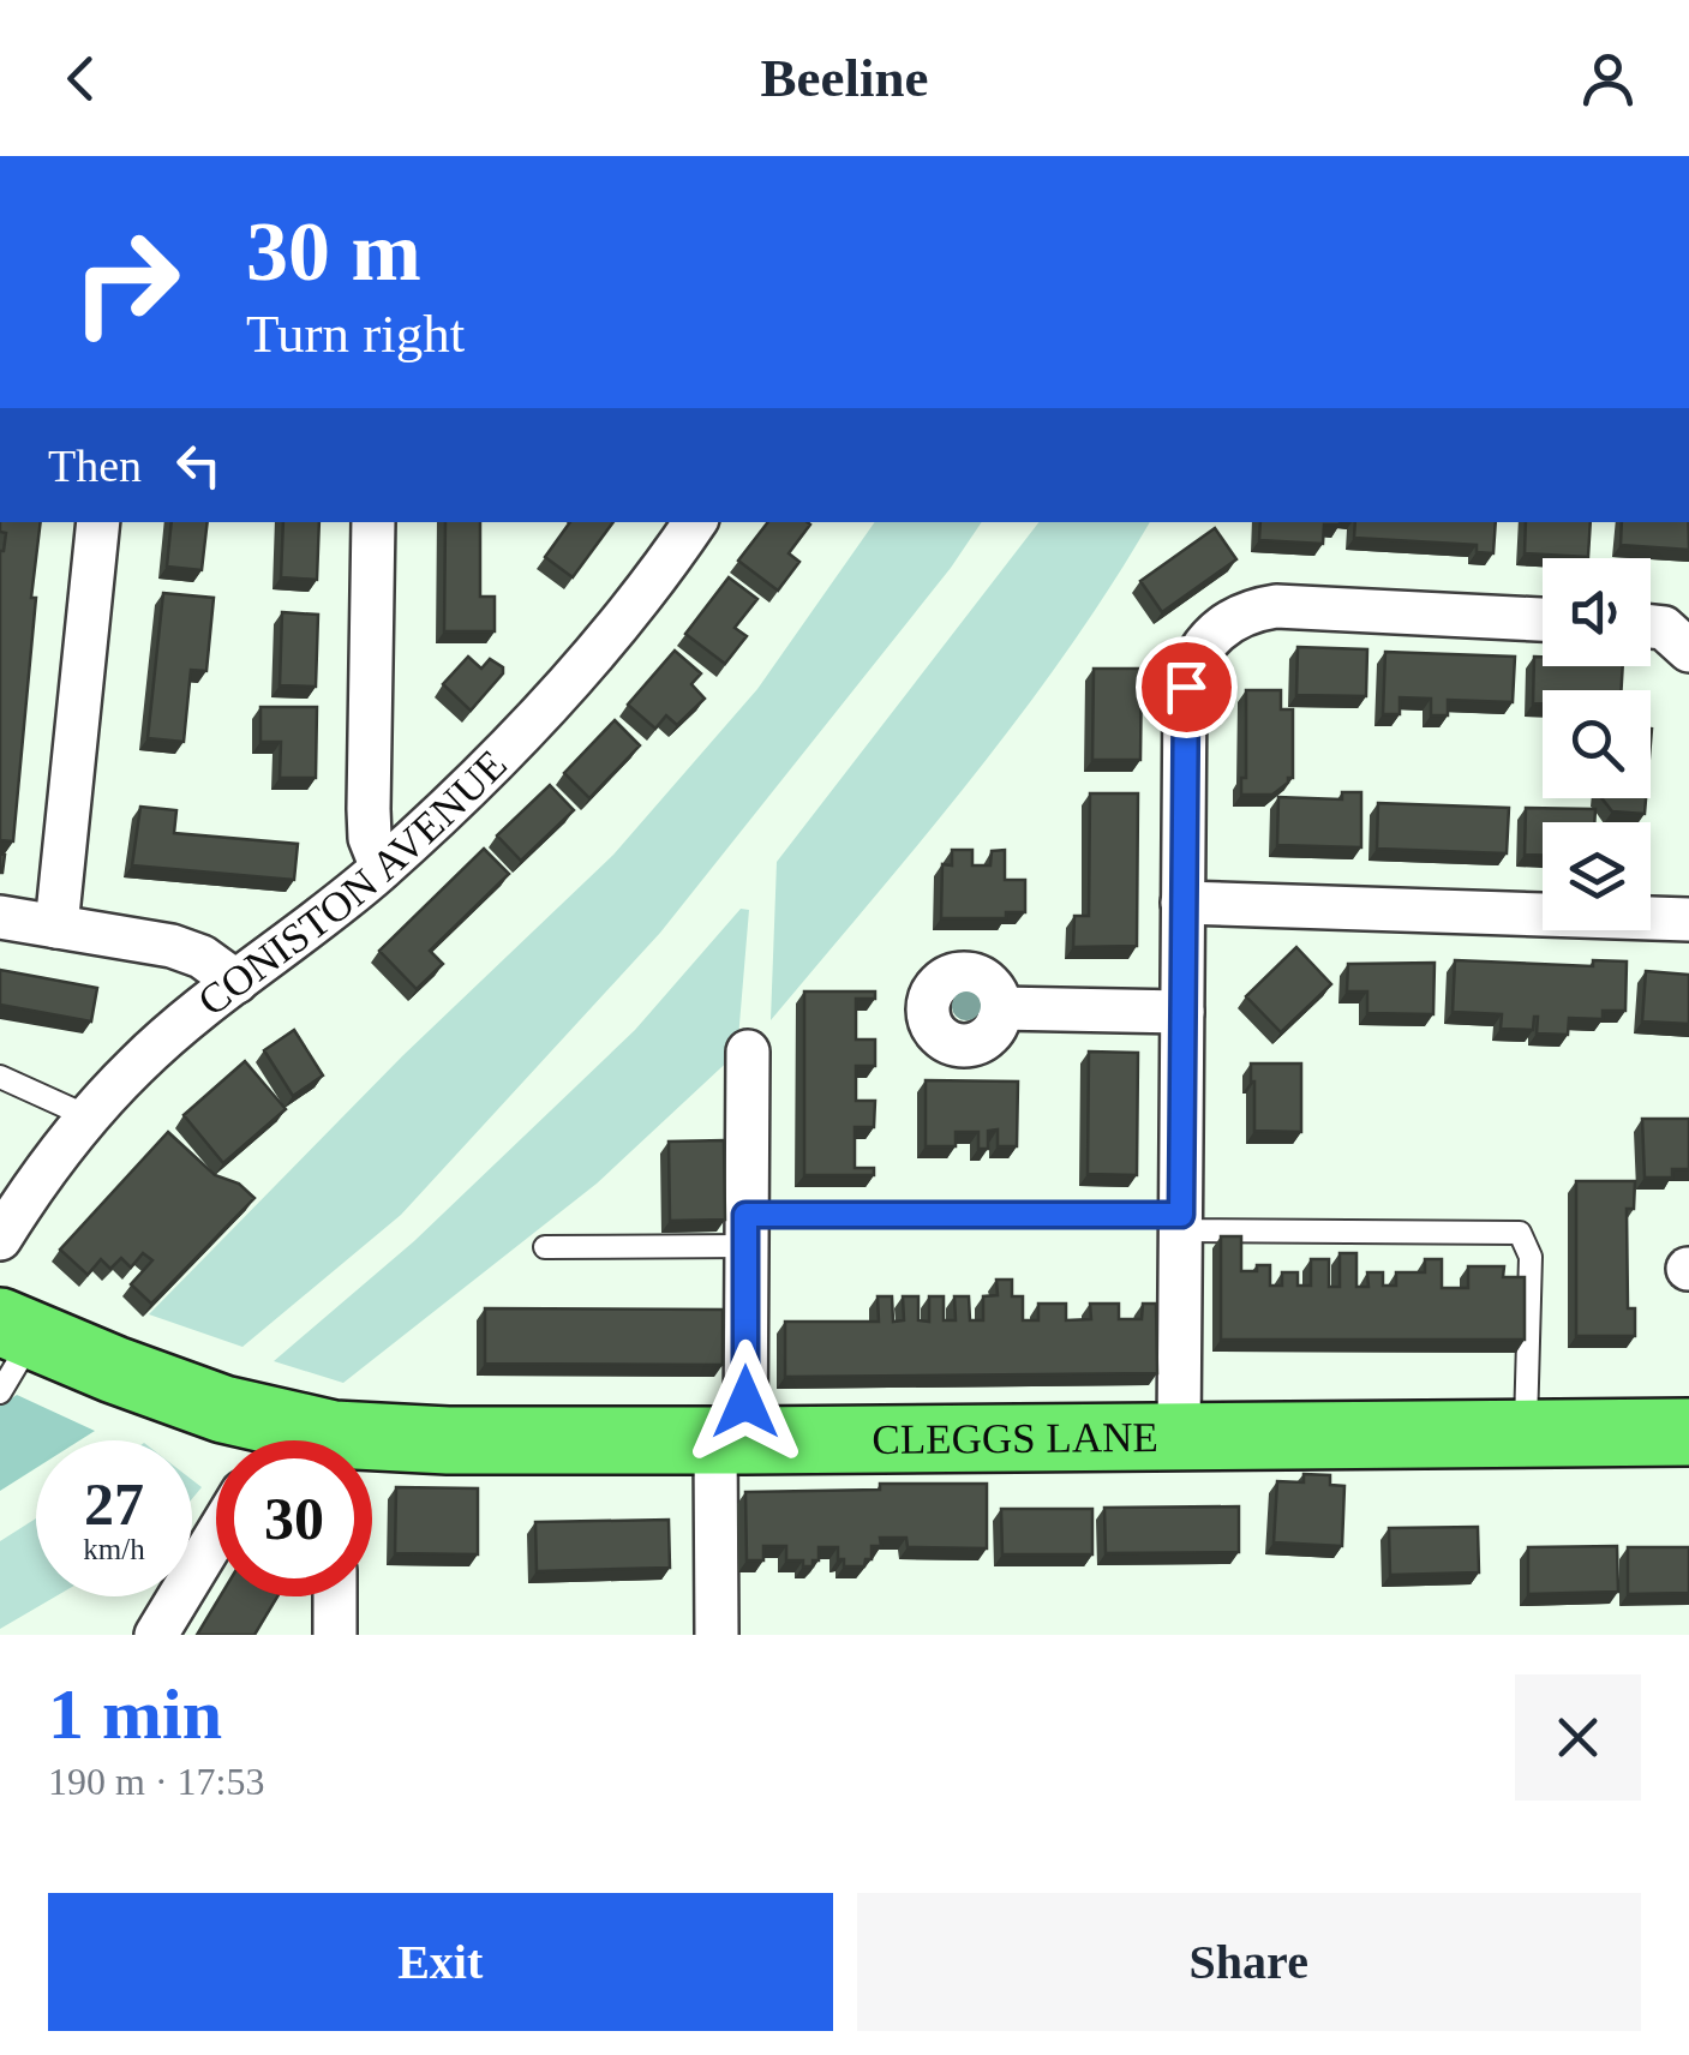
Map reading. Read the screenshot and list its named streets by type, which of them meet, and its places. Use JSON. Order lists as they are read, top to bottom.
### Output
{
  "streets": {
    "main road": ["CLEGGS LANE"],
    "street": ["CONISTON AVENUE"]
  },
  "page": {
    "header": "Beeline",
    "turn": ["30 m", "Turn right"],
    "then": "Then",
    "speed": "27 km/h",
    "limit": "30",
    "heading": ["1 min", "190 m · 17:53"],
    "buttons": ["Exit", "Share"]
  }
}
